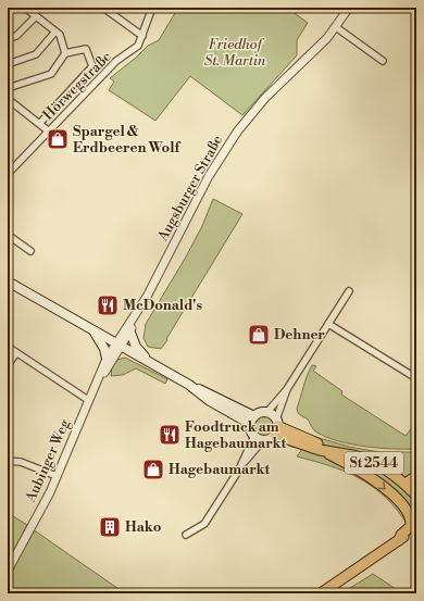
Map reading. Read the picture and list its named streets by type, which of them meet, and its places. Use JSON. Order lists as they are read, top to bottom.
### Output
{
  "streets": {
    "main road": ["St 2544"],
    "street": ["Hörwegstraße", "Augsburger Straße", "Aubinger Weg"]
  },
  "crossings": [
    ["Augsburger Straße", "Aubinger Weg"]
  ],
  "parks": ["Friedhof St. Martin"],
  "places": {
    "shop": ["Spargel & Erdbeeren Wolf", "Dehner", "Hagebaumarkt"],
    "restaurant": ["McDonald's", "Foodtruck am Hagebaumarkt"],
    "building": ["Hako"]
  }
}
